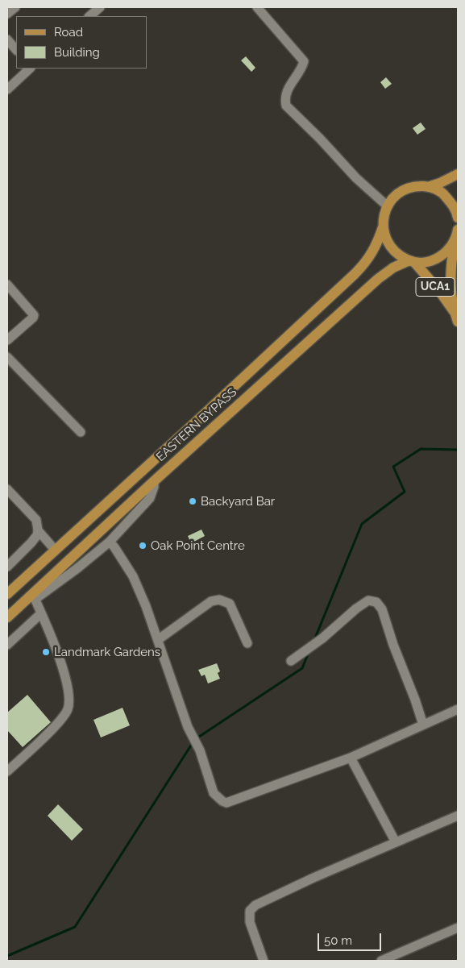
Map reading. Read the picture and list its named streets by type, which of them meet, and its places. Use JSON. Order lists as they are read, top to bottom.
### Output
{
  "streets": {
    "main road": ["UCA1", "EASTERN BYPASS"]
  },
  "crossings": [
    ["UCA1", "EASTERN BYPASS"]
  ],
  "places": ["Backyard Bar", "Oak Point Centre", "Landmark Gardens"],
  "legend": ["Road", "Building"],
  "scale_bar": "50 m"
}
